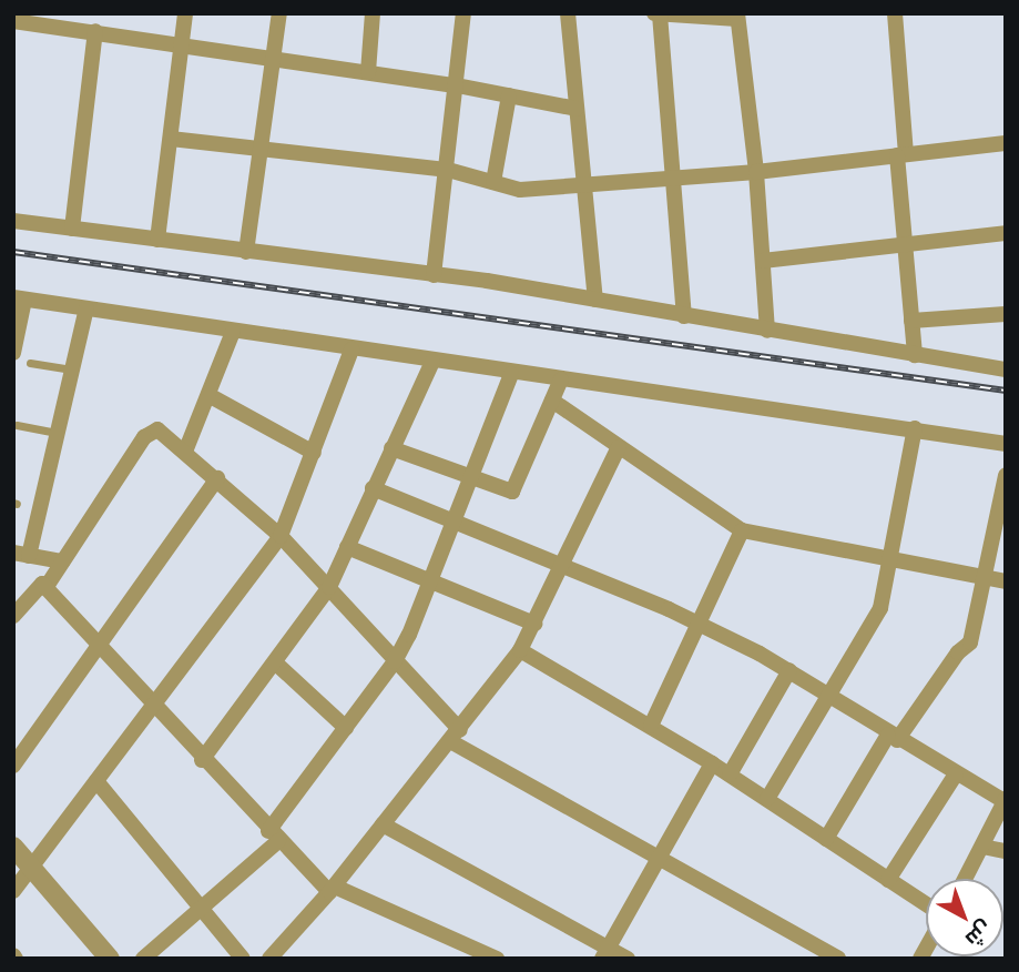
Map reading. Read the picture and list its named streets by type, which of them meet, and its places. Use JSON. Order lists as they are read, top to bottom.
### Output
{
  "north": "bottom right"
}
